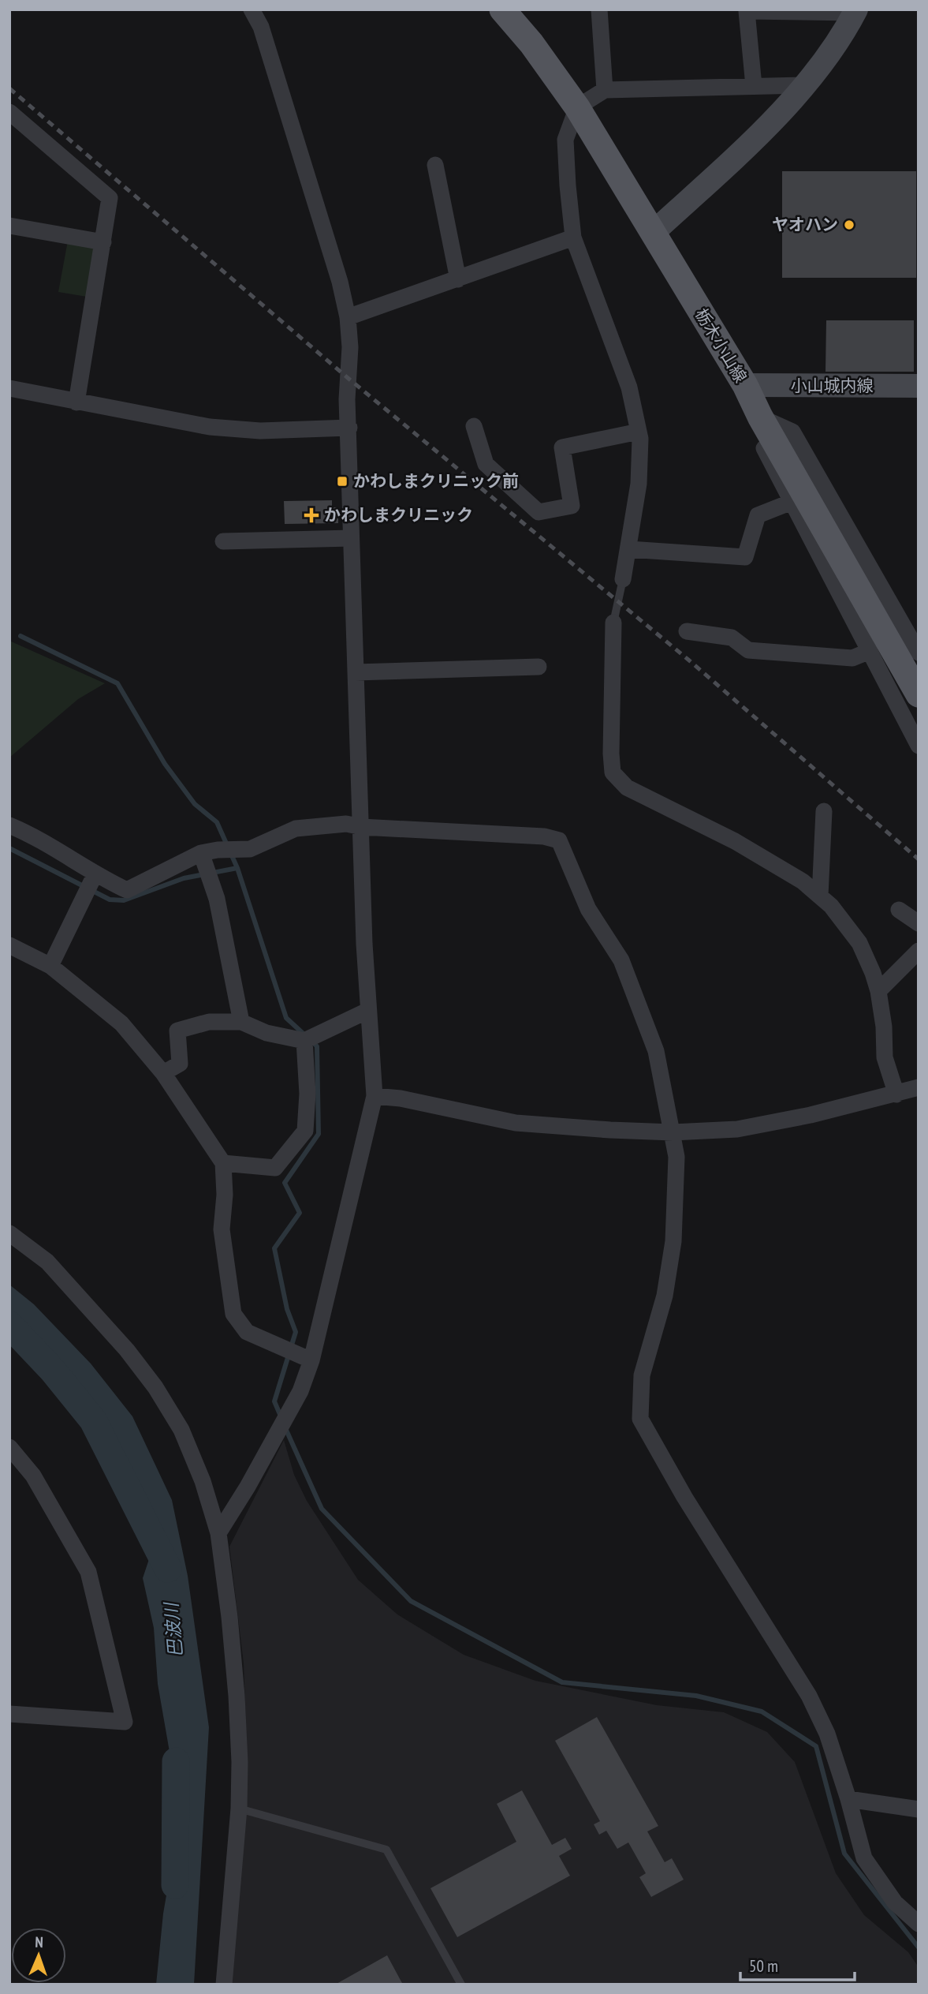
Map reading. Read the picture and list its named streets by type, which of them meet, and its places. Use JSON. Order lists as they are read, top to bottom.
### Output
{
  "streets": {
    "main road": ["栃木小山線"],
    "street": ["小山城内線"]
  },
  "crossings": [
    ["栃木小山線", "小山城内線"]
  ],
  "water": ["巴波川"],
  "places": {
    "other": ["ヤオハン"],
    "transit": ["かわしまクリニック前"],
    "health": ["かわしまクリニック"]
  },
  "scale_bar": "50 m",
  "north": "top"
}
